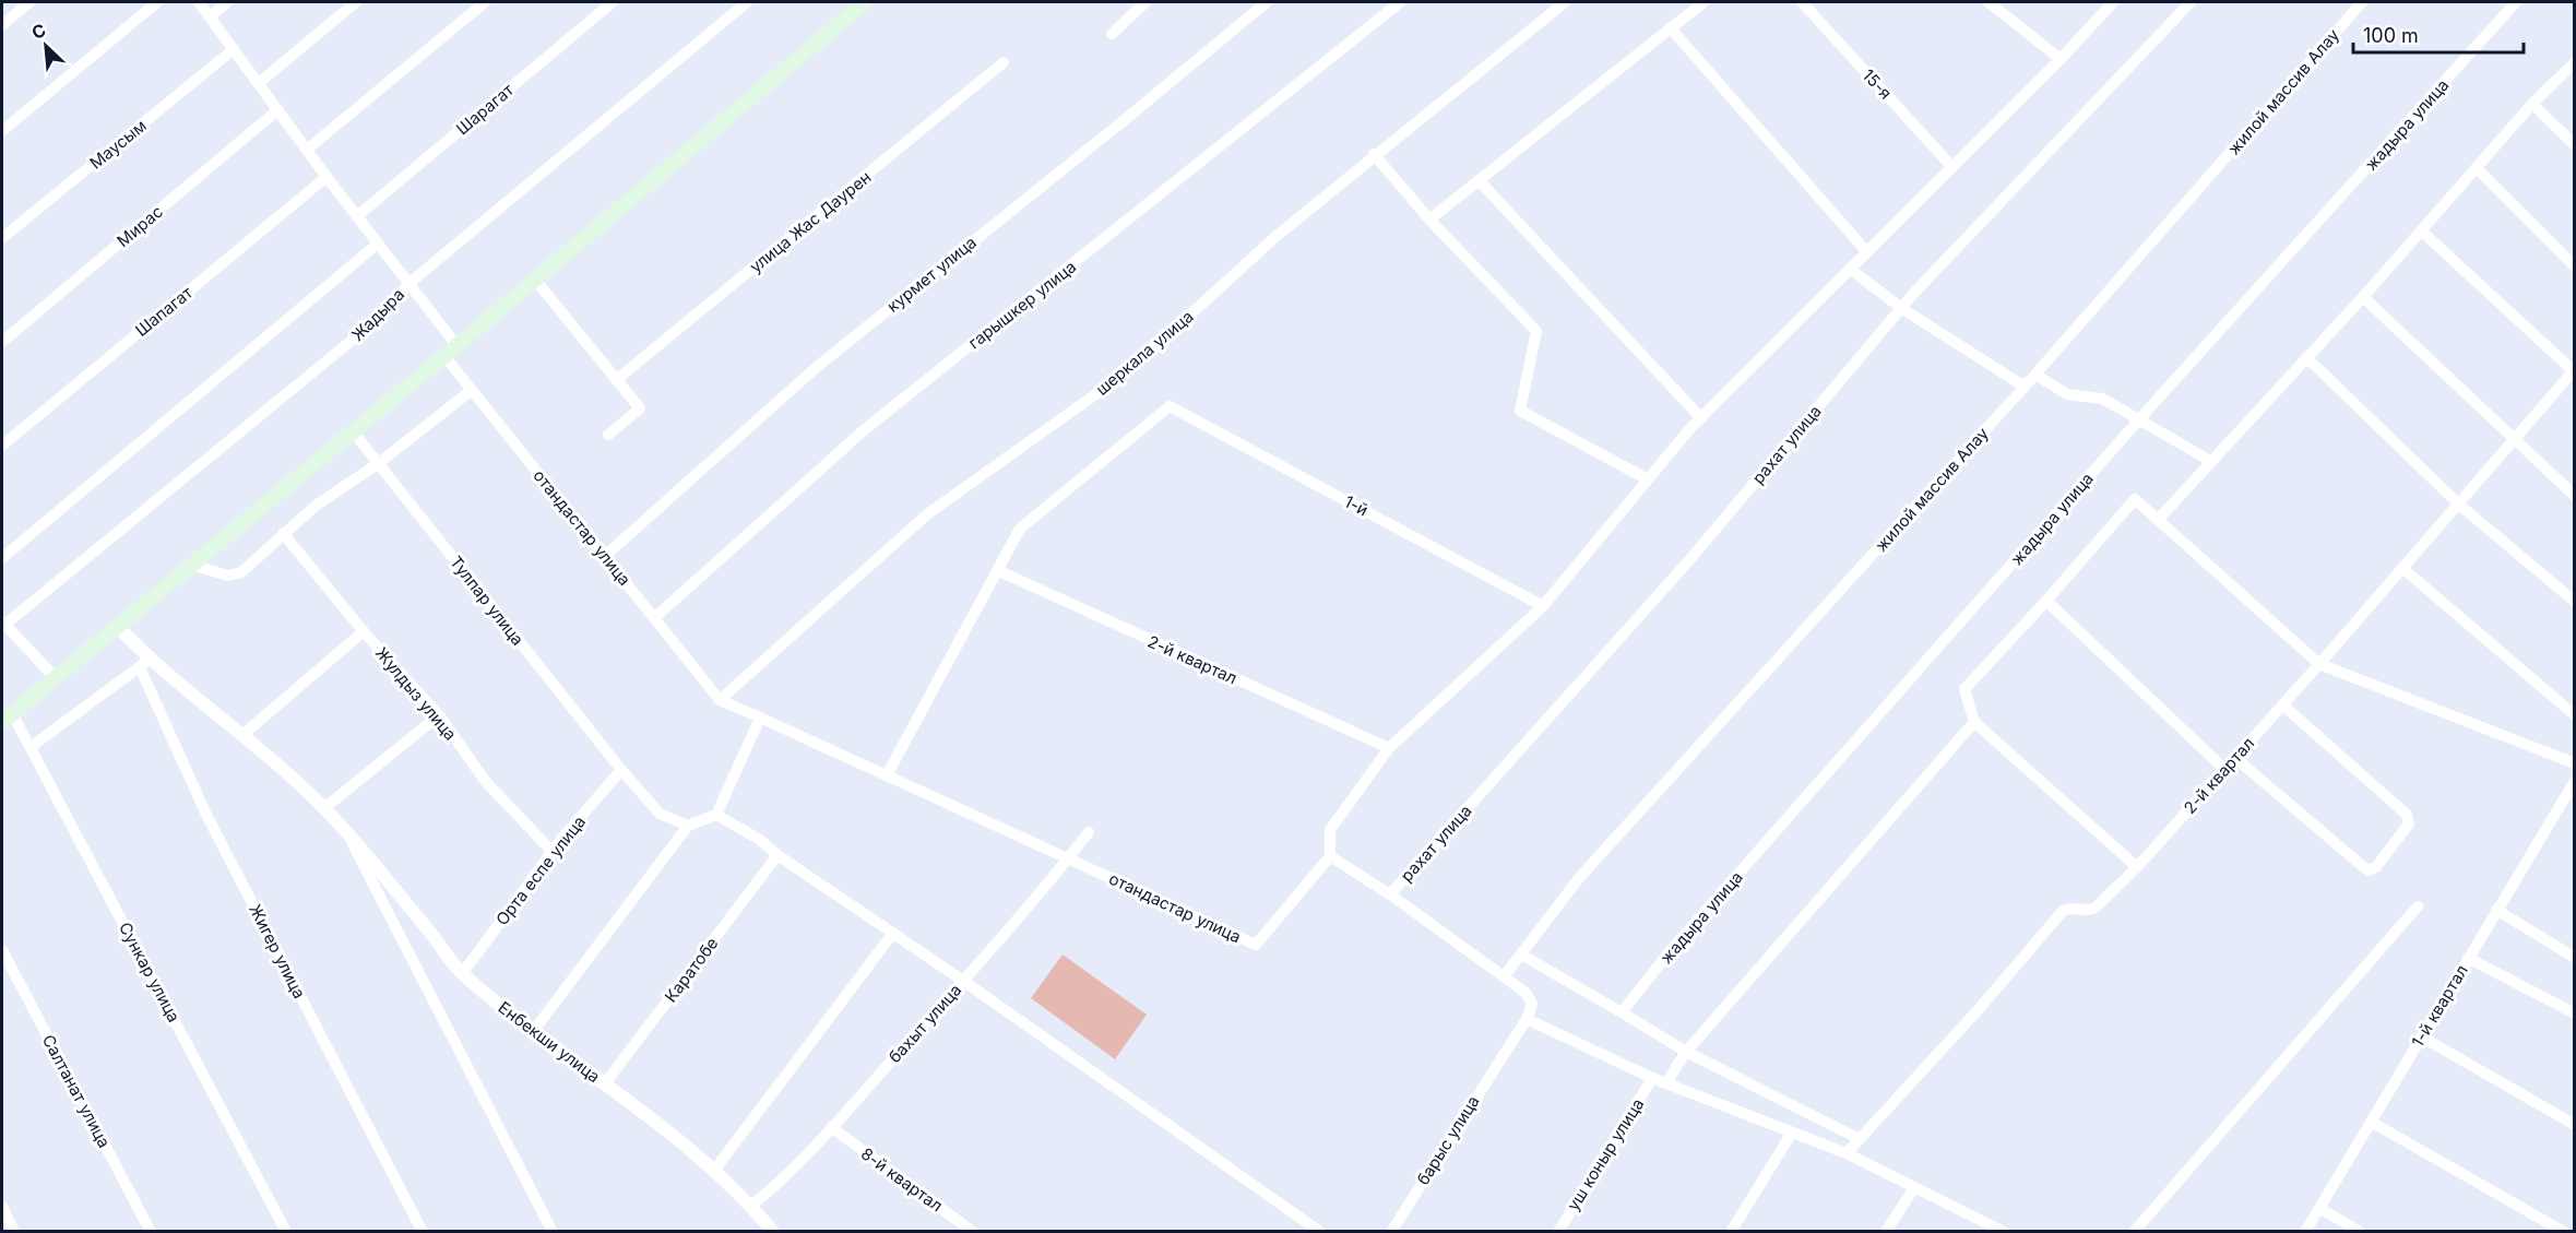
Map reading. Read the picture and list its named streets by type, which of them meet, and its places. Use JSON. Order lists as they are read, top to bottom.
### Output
{
  "streets": {
    "street": [
      "15-я",
      "жилой массив Алау",
      "Шарагат",
      "жадыра улица",
      "Маусым",
      "улица Жас Даурен",
      "Мирас",
      "курмет улица",
      "гарышкер улица",
      "Шапагат",
      "Жадыра",
      "шеркала улица",
      "рахат улица",
      "1-й",
      "отандастар улица",
      "Тулпар улица",
      "2-й квартал",
      "Жулдыз улица",
      "Орта еспе улица",
      "Жигер улица",
      "Каратобе",
      "Сункар улица",
      "1-й квартал",
      "бахыт улица",
      "Енбекши улица",
      "Салтанат улица",
      "барыс улица",
      "уш коныр улица",
      "8-й квартал"
    ]
  },
  "crossings": [
    ["курмет улица", "отандастар улица"],
    ["гарышкер улица", "отандастар улица"],
    ["шеркала улица", "отандастар улица"],
    ["1-й", "2-й квартал"],
    ["отандастар улица", "бахыт улица"],
    ["Тулпар улица", "Орта еспе улица"],
    ["Жулдыз улица", "Орта еспе улица"],
    ["Орта еспе улица", "Енбекши улица"],
    ["Жигер улица", "Енбекши улица"],
    ["Каратобе", "Енбекши улица"],
    ["бахыт улица", "Енбекши улица"],
    ["бахыт улица", "8-й квартал"]
  ],
  "scale_bar": "100 m",
  "north": "top left"
}
